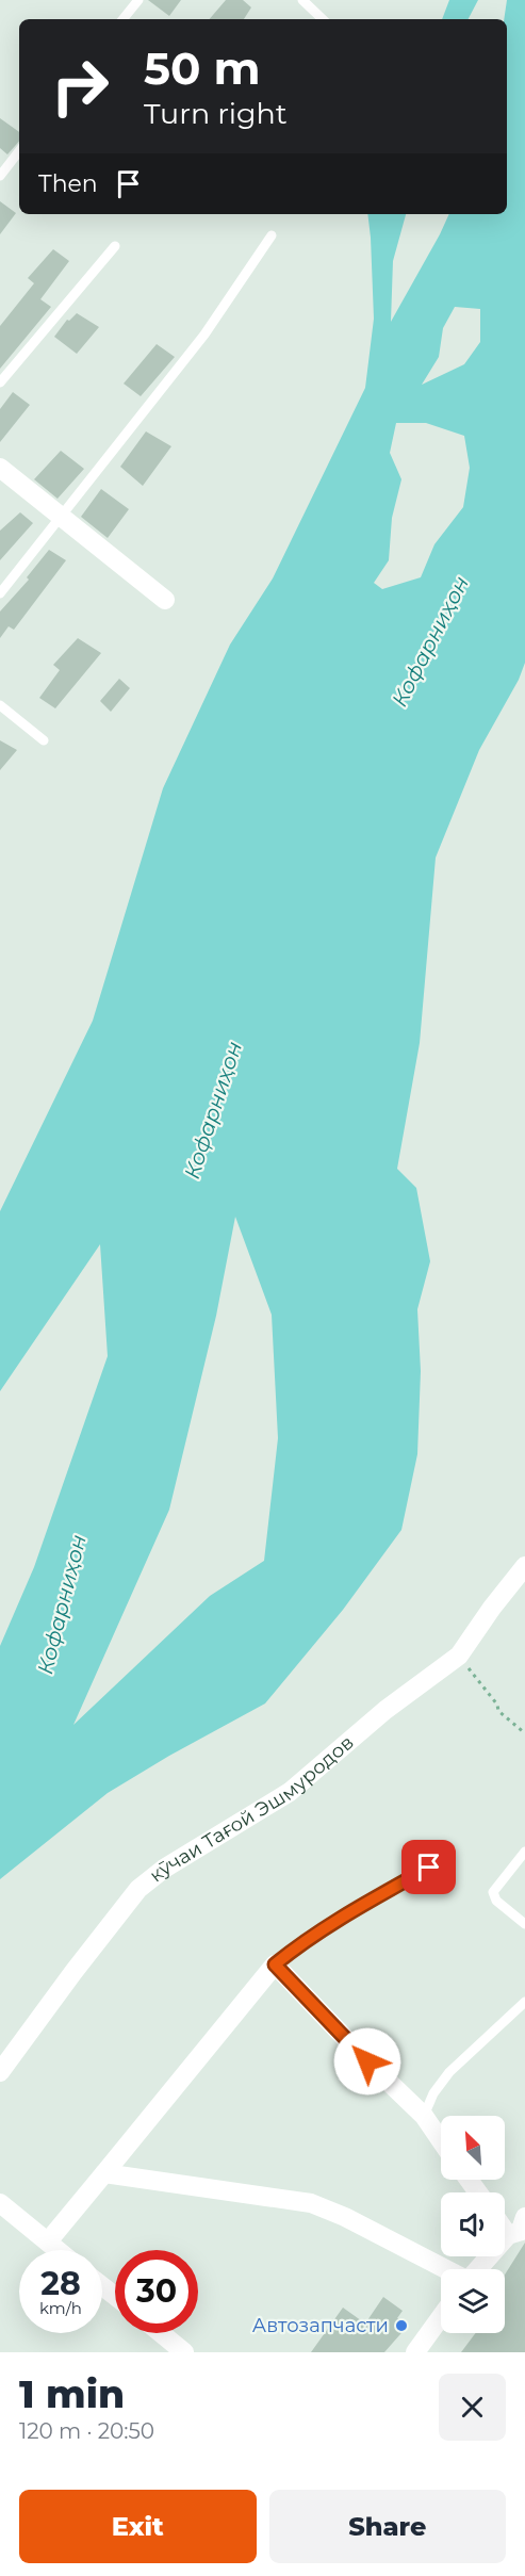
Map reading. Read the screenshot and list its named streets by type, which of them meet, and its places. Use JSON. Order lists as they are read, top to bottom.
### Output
{
  "streets": {
    "street": ["кӯчаи Тағой Эшмуродов"]
  },
  "water": ["Кофарниҳон"],
  "places": ["Автозапчасти"],
  "north": "top left",
  "page": {
    "turn": ["50 m", "Turn right"],
    "then": "Then",
    "speed": "28 km/h",
    "limit": "30",
    "heading": ["1 min", "120 m · 20:50"],
    "buttons": ["Exit", "Share"]
  }
}
